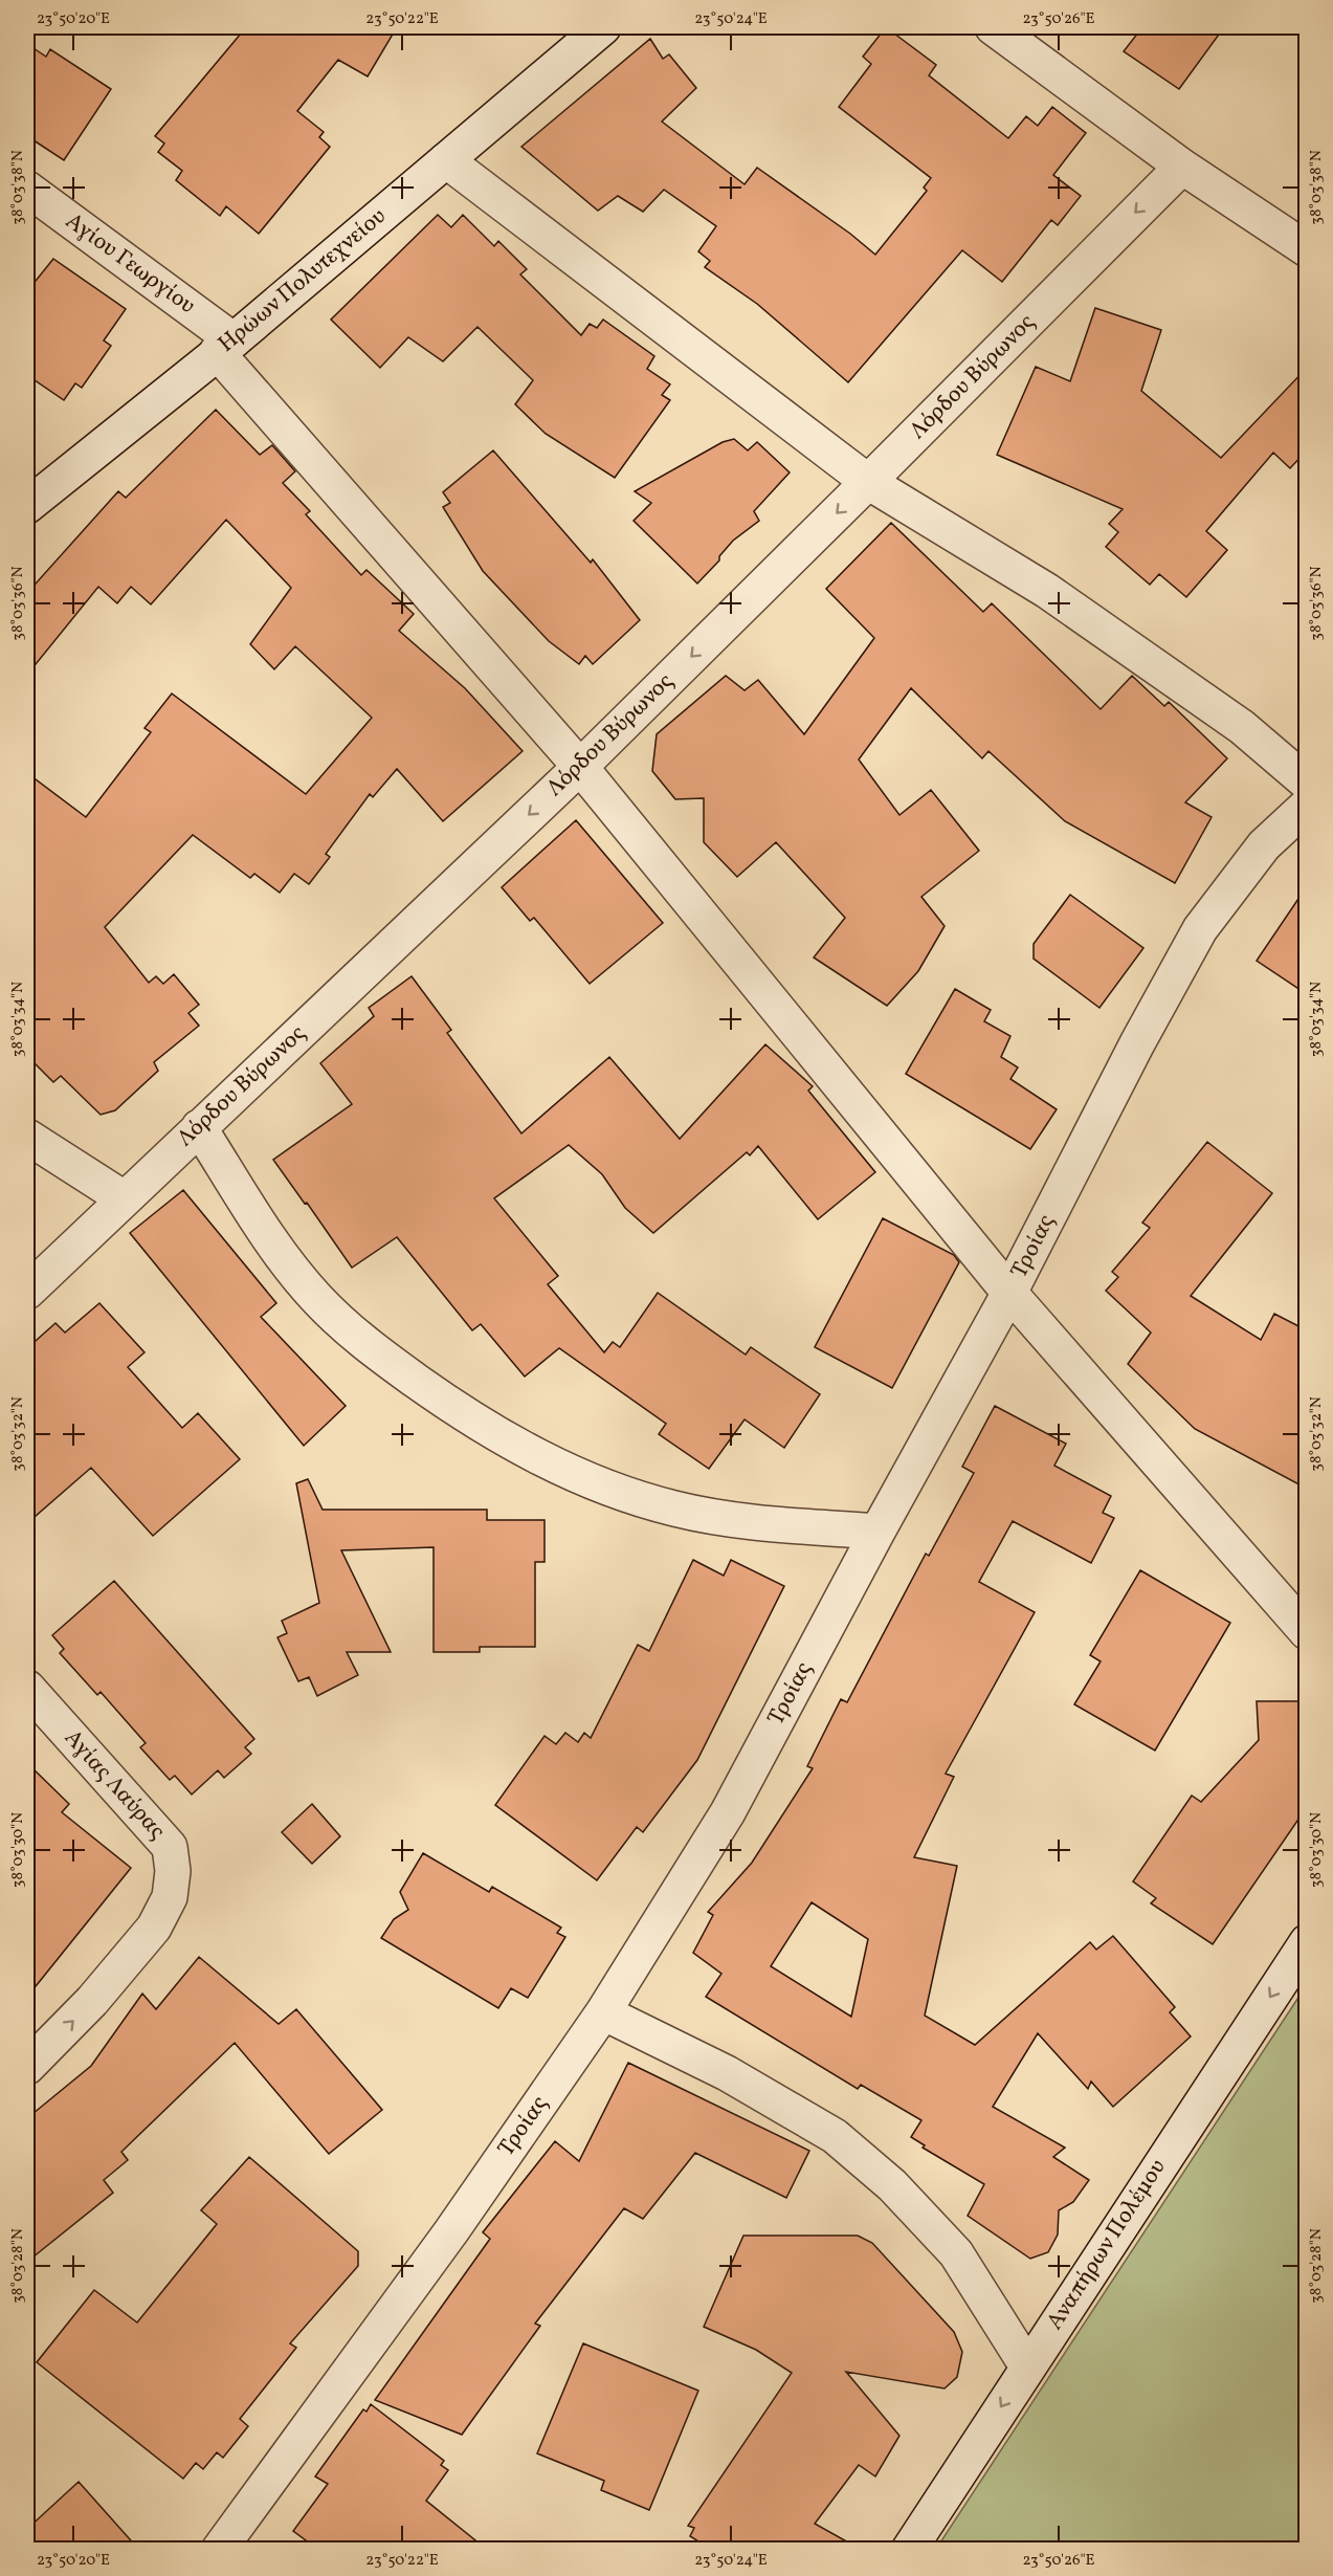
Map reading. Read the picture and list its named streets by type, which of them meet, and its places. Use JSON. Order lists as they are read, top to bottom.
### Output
{
  "streets": {
    "street": [
      "Αγίου Γεωργίου",
      "Ηρώων Πολυτεχνείου",
      "Λόρδου Βύρωνος",
      "Τροίας",
      "Αγίας Λαύρας",
      "Αναπήρων Πολέμου"
    ]
  },
  "crossings": [
    ["Αγίου Γεωργίου", "Ηρώων Πολυτεχνείου"],
    ["Αγίου Γεωργίου", "Λόρδου Βύρωνος"],
    ["Αγίου Γεωργίου", "Τροίας"]
  ],
  "one_way": ["Λόρδου Βύρωνος", "Αναπήρων Πολέμου"],
  "coordinates": [
    "23°50'20\"E",
    "23°50'22\"E",
    "23°50'24\"E",
    "23°50'26\"E",
    "38°03'38\"N",
    "38°03'36\"N",
    "38°03'34\"N",
    "38°03'32\"N",
    "38°03'30\"N",
    "38°03'28\"N"
  ]
}
